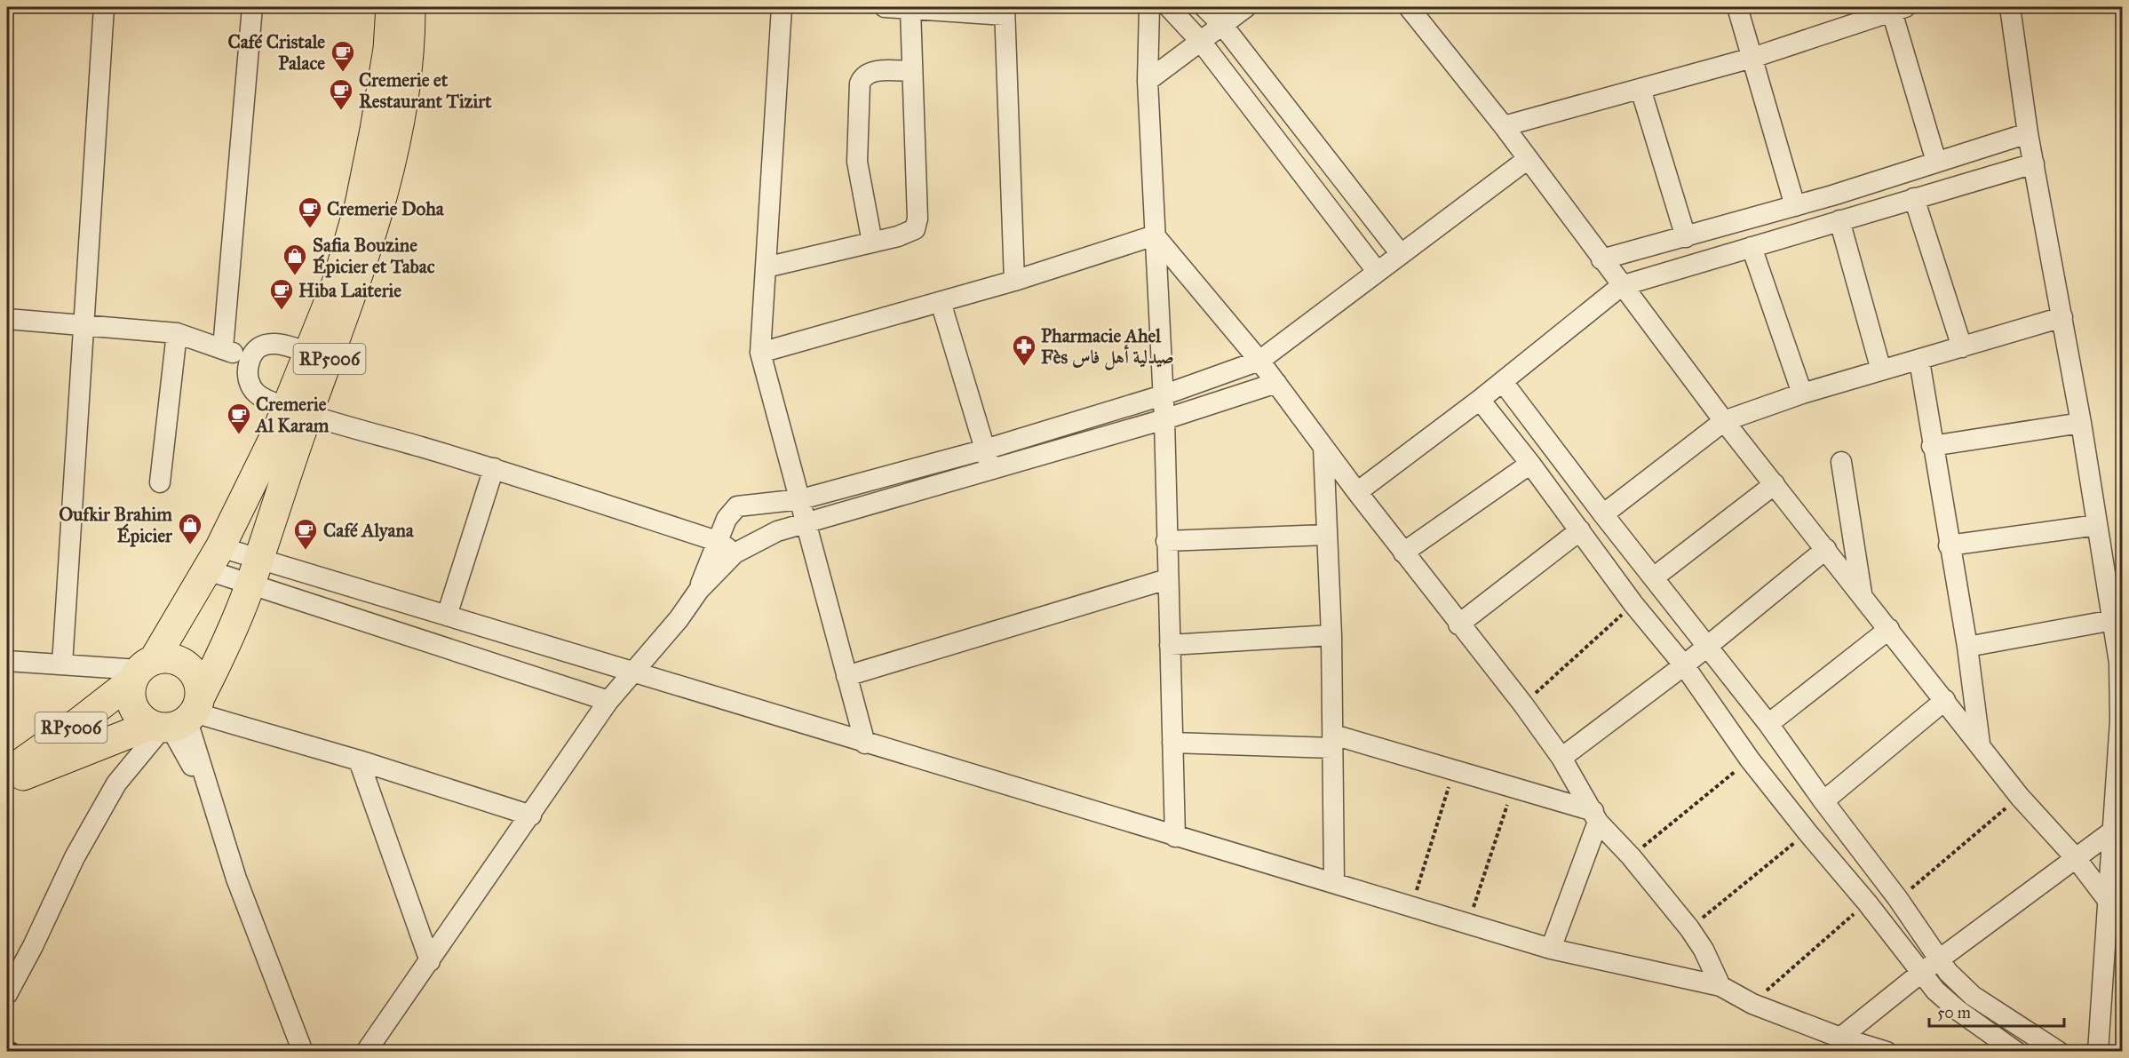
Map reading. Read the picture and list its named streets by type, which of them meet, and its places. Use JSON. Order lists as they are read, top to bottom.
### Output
{
  "streets": {
    "main road": ["RP5006"]
  },
  "places": {
    "cafe": [
      "Café Cristale Palace",
      "Cremerie et Restaurant Tizirt",
      "Cremerie Doha",
      "Hiba Laiterie",
      "Cremerie Al Karam",
      "Café Alyana"
    ],
    "shop": ["Safia Bouzine Épicier et Tabac", "Oufkir Brahim Épicier"],
    "pharmacy": ["Pharmacie Ahel Fès صيدلية أهل فاس"]
  },
  "scale_bar": "50 m"
}
